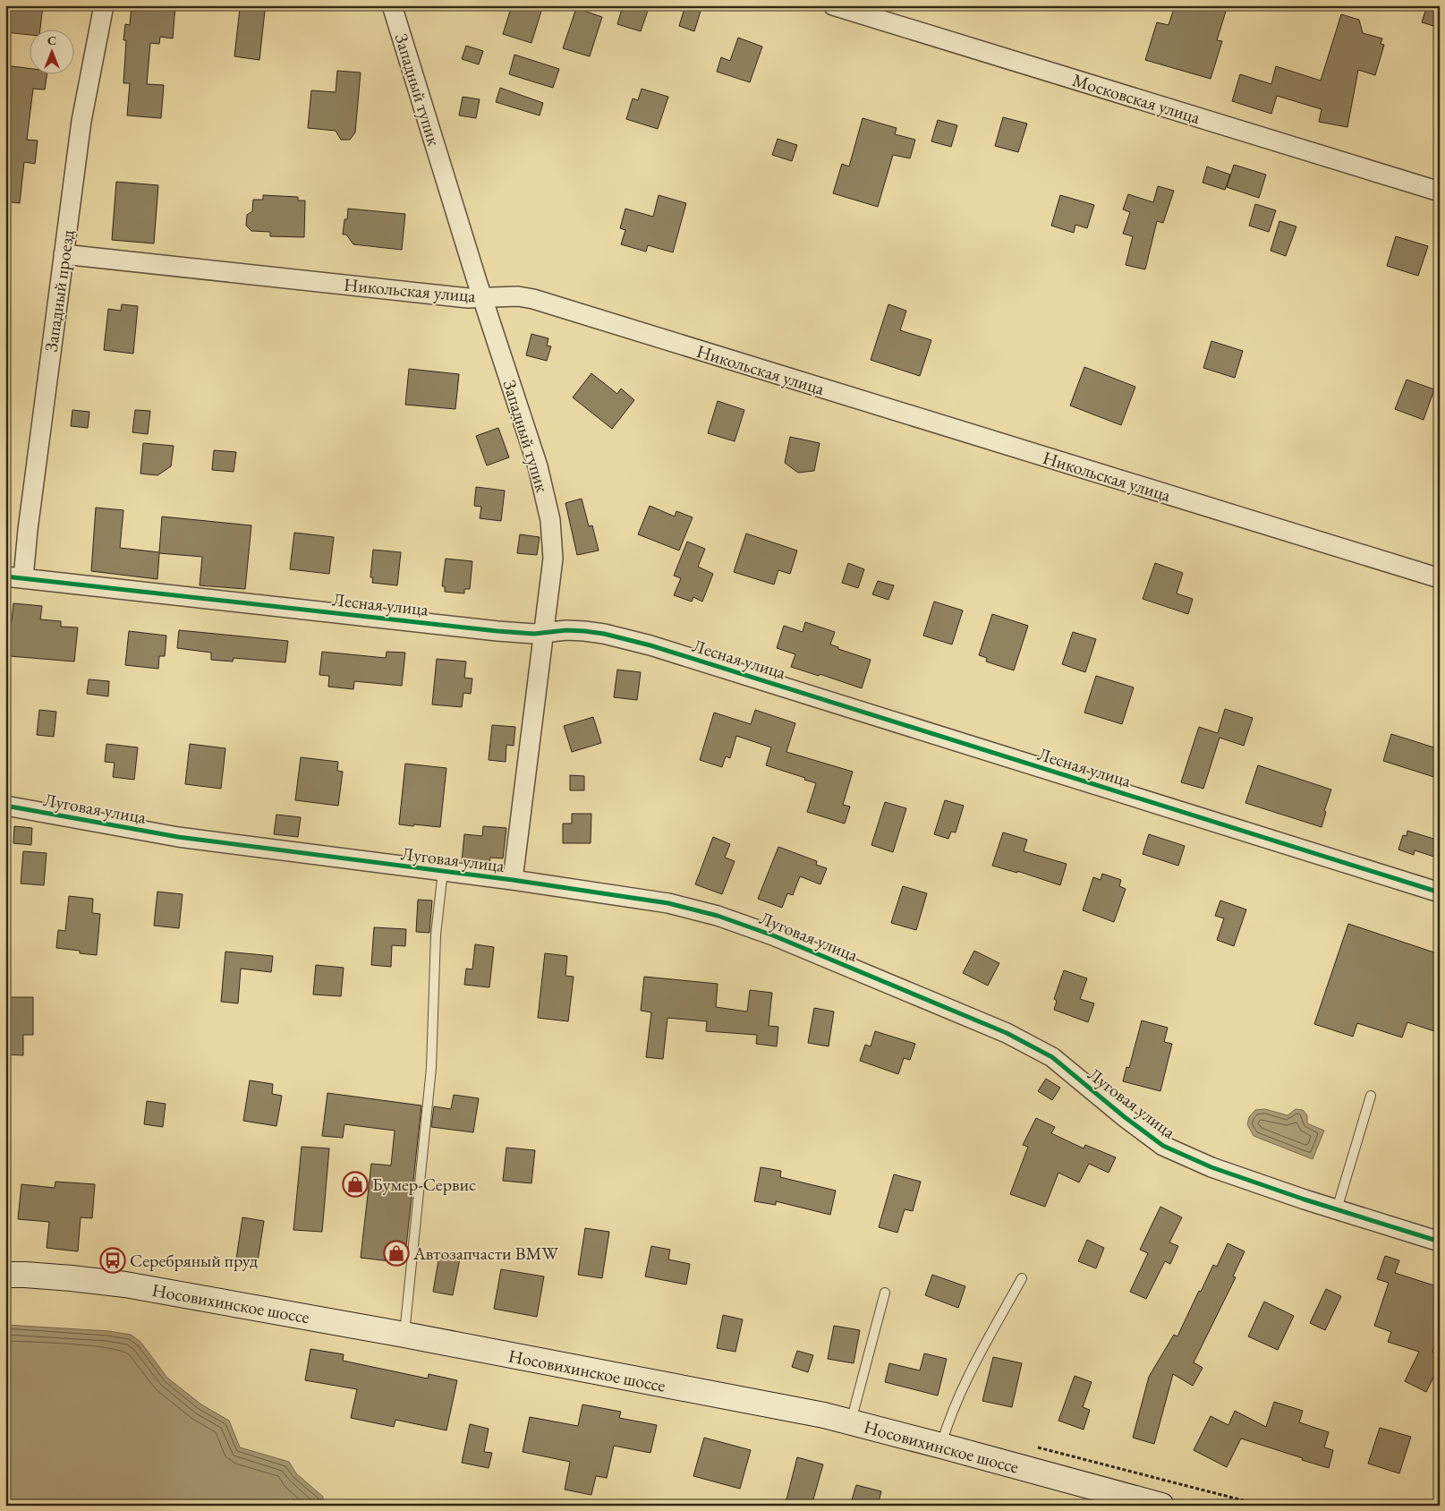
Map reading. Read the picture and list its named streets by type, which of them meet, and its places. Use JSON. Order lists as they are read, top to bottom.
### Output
{
  "streets": {
    "main road": ["Носовихинское шоссе"],
    "street": [
      "Западный тупик",
      "Московская улица",
      "Никольская улица",
      "Западный проезд",
      "Лесная улица",
      "Луговая улица"
    ]
  },
  "crossings": [
    ["Западный тупик", "Никольская улица"],
    ["Западный тупик", "Лесная улица"],
    ["Западный тупик", "Луговая улица"],
    ["Никольская улица", "Западный проезд"],
    ["Западный проезд", "Лесная улица"]
  ],
  "places": {
    "shop": ["Бумер-Сервис", "Автозапчасти BMW"],
    "bus stop": ["Серебряный пруд"]
  },
  "north": "top"
}
